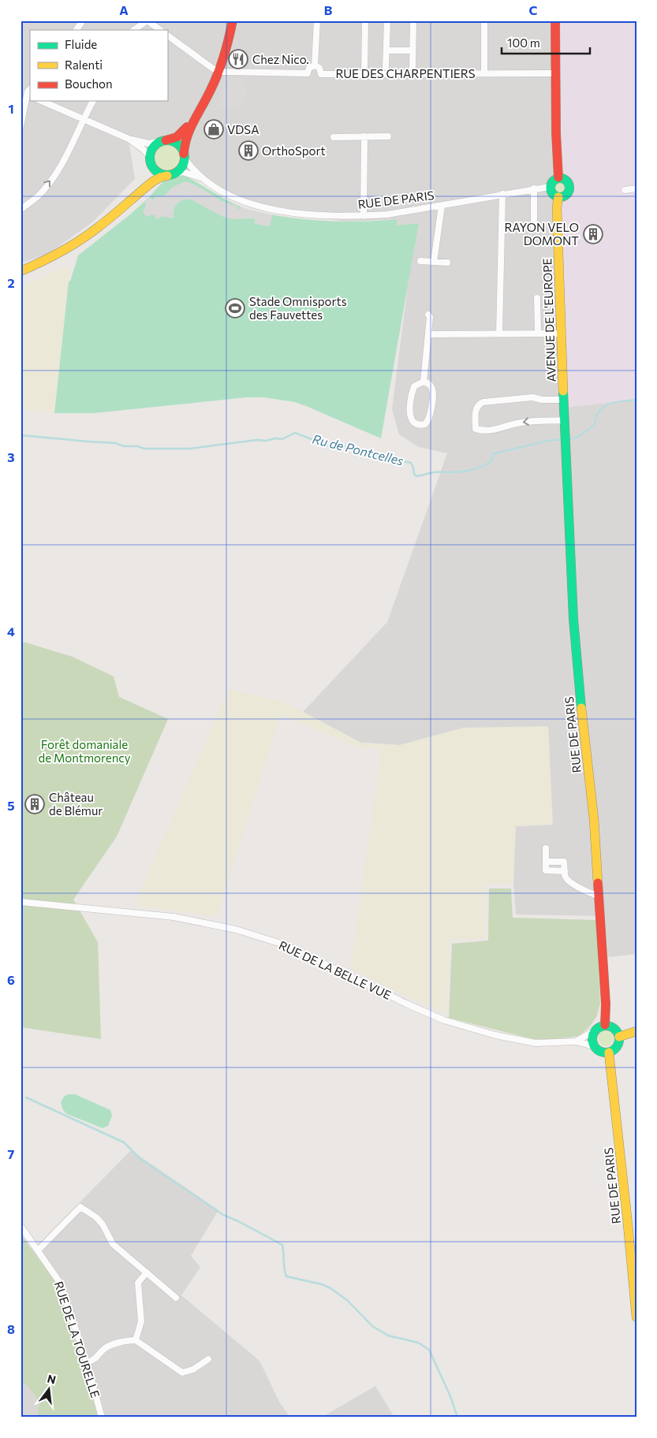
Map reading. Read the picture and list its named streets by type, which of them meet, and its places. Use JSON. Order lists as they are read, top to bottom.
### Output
{
  "streets": {
    "street": [
      "RUE DES CHARPENTIERS",
      "RUE DE PARIS",
      "AVENUE DE L'EUROPE",
      "RUE DE LA BELLE VUE",
      "RUE DE LA TOURELLE"
    ]
  },
  "crossings": [
    ["RUE DE PARIS", "AVENUE DE L'EUROPE"],
    ["RUE DE PARIS", "RUE DE LA BELLE VUE"]
  ],
  "water": ["Ru de Pontcelles"],
  "parks": ["Forêt domaniale de Montmorency"],
  "places": {
    "restaurant": ["Chez Nico."],
    "shop": ["VDSA"],
    "building": ["OrthoSport", "RAYON VELO DOMONT", "Château de Blémur"],
    "sports": ["Stade Omnisports des Fauvettes"]
  },
  "legend": ["Fluide", "Ralenti", "Bouchon"],
  "scale_bar": "100 m",
  "north": "top",
  "grid": {
    "columns": ["A", "B", "C"],
    "rows": [
      "1",
      "2",
      "3",
      "4",
      "5",
      "6",
      "7",
      "8"
    ]
  }
}
